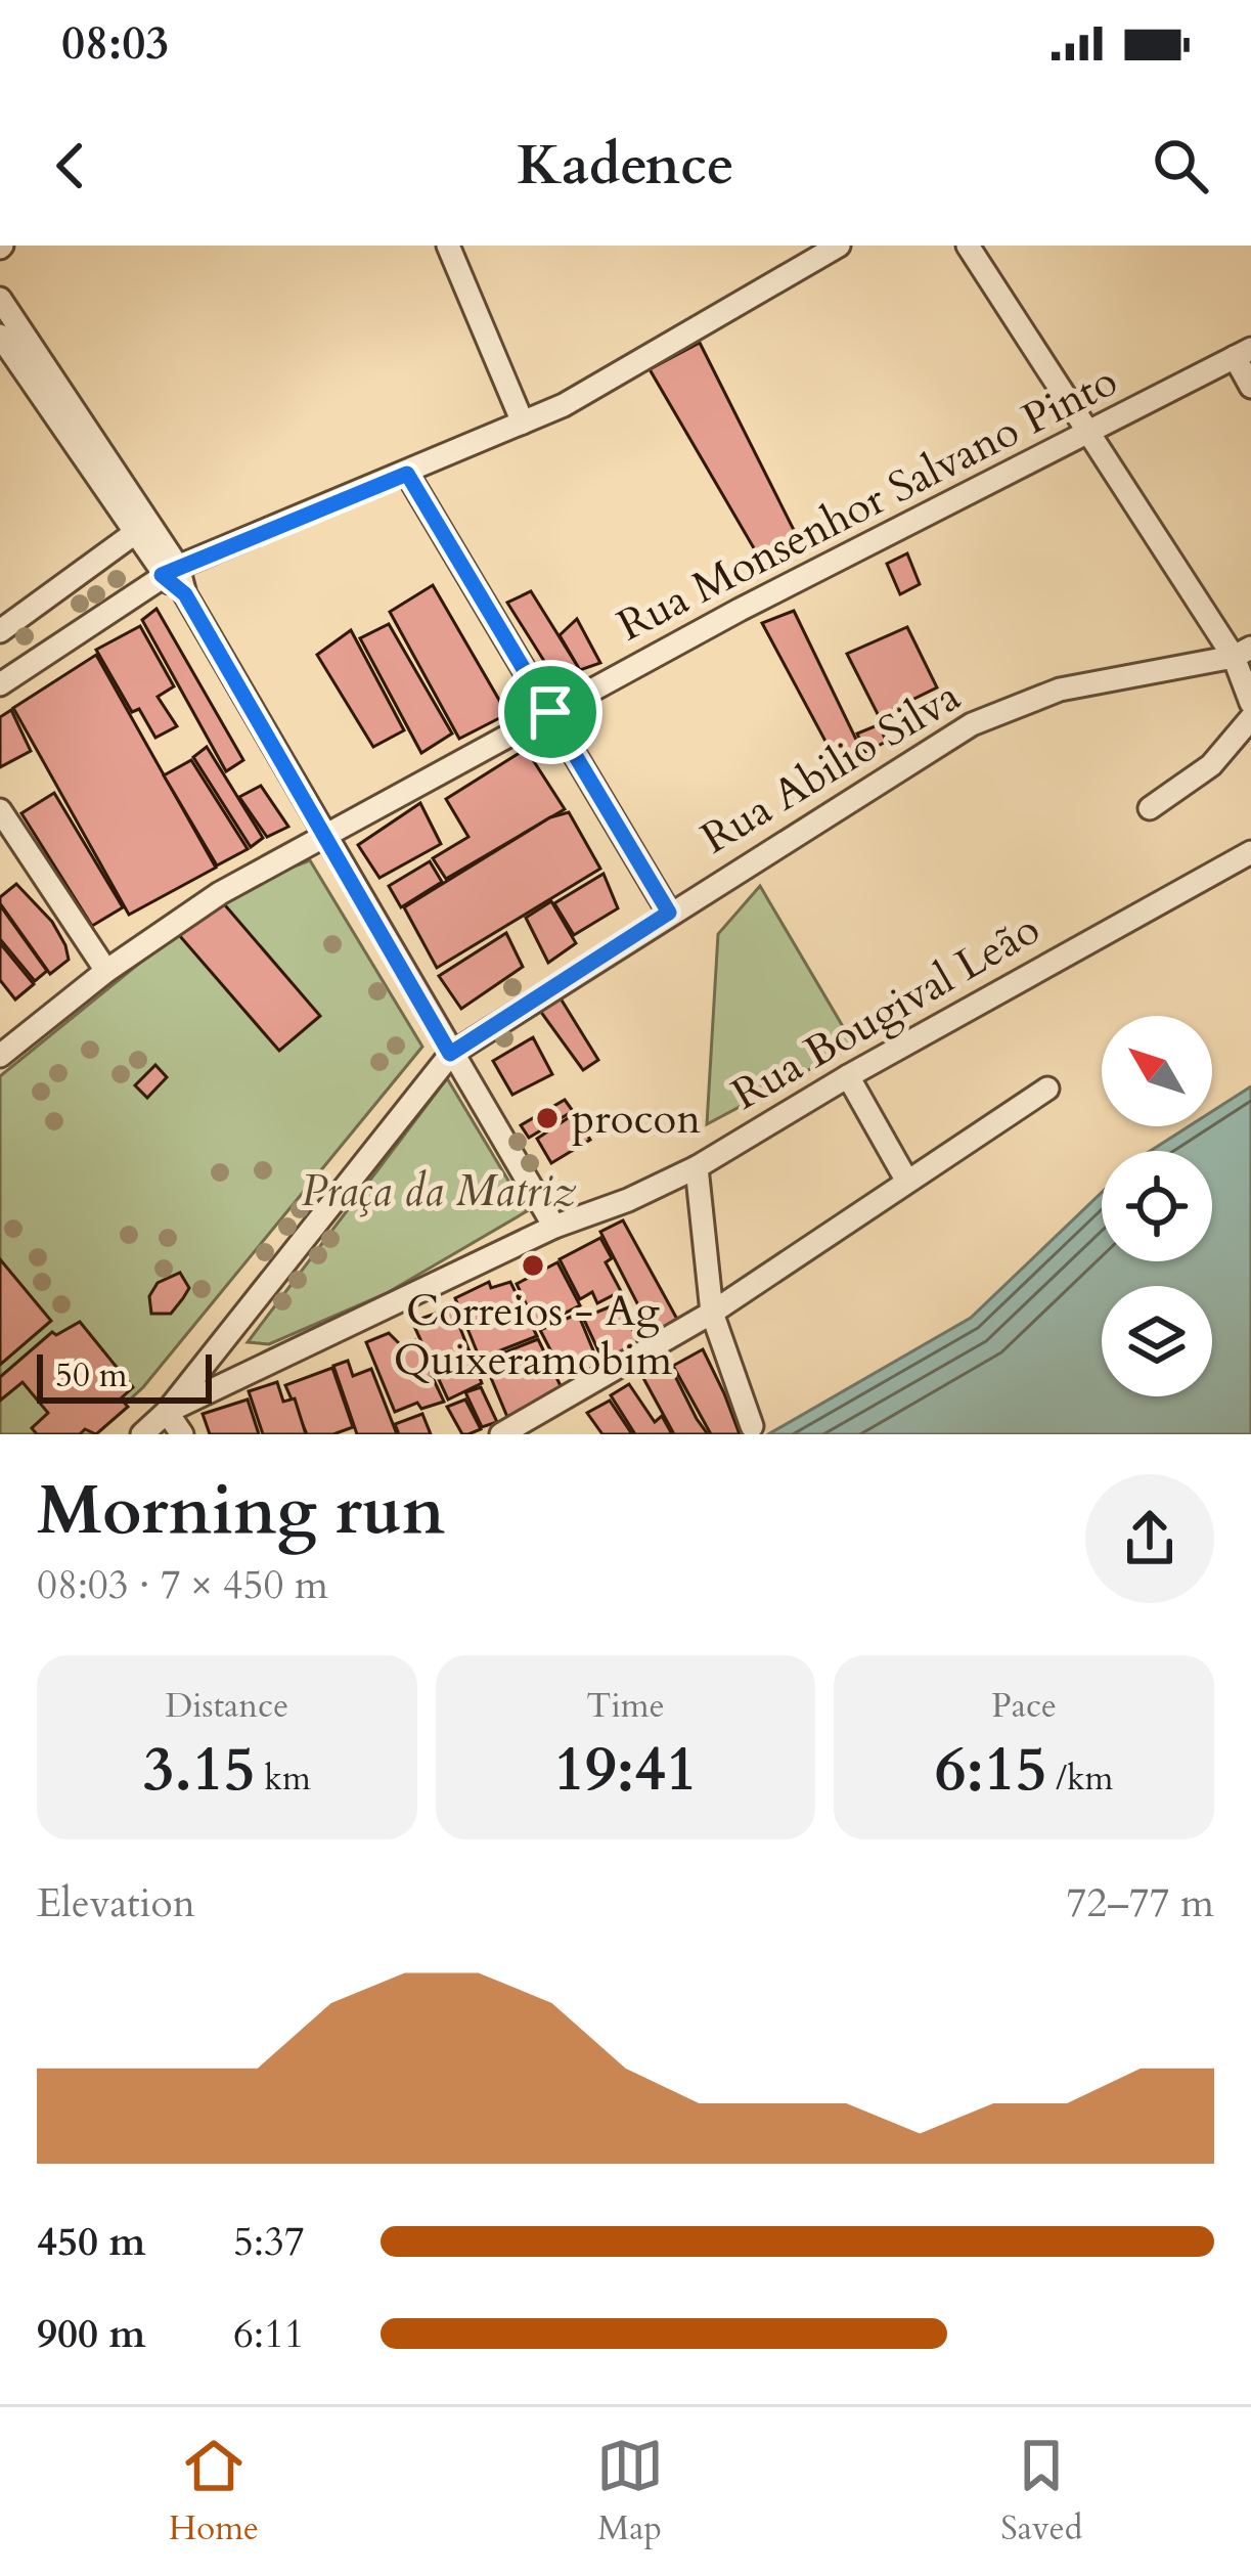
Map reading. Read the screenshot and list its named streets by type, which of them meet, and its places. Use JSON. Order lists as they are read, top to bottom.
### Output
{
  "streets": {
    "street": ["Rua Monsenhor Salvano Pinto", "Rua Abilio Silva", "Rua Bougival Leão"]
  },
  "crossings": [
    ["Rua Abilio Silva", "Rua Bougival Leão"]
  ],
  "parks": ["Praça da Matriz"],
  "places": ["procon", "Correios - Ag Quixeramobim"],
  "scale_bar": "50 m",
  "north": "top left",
  "page": {
    "status": "08:03",
    "header": "Kadence",
    "scale": "50 m",
    "heading": ["Morning run", "08:03 · 7 × 450 m"],
    "stats": [
      ["Distance", "3.15 km"],
      ["Time", "19:41"],
      ["Pace", "6:15 /km"]
    ],
    "chart": ["Elevation", "72–77 m"],
    "list": [
      {
        "name": "450 m",
        "note": "5:37"
      },
      {
        "name": "900 m",
        "note": "6:11"
      }
    ],
    "tabs": ["Home", "Map", "Saved"]
  }
}
